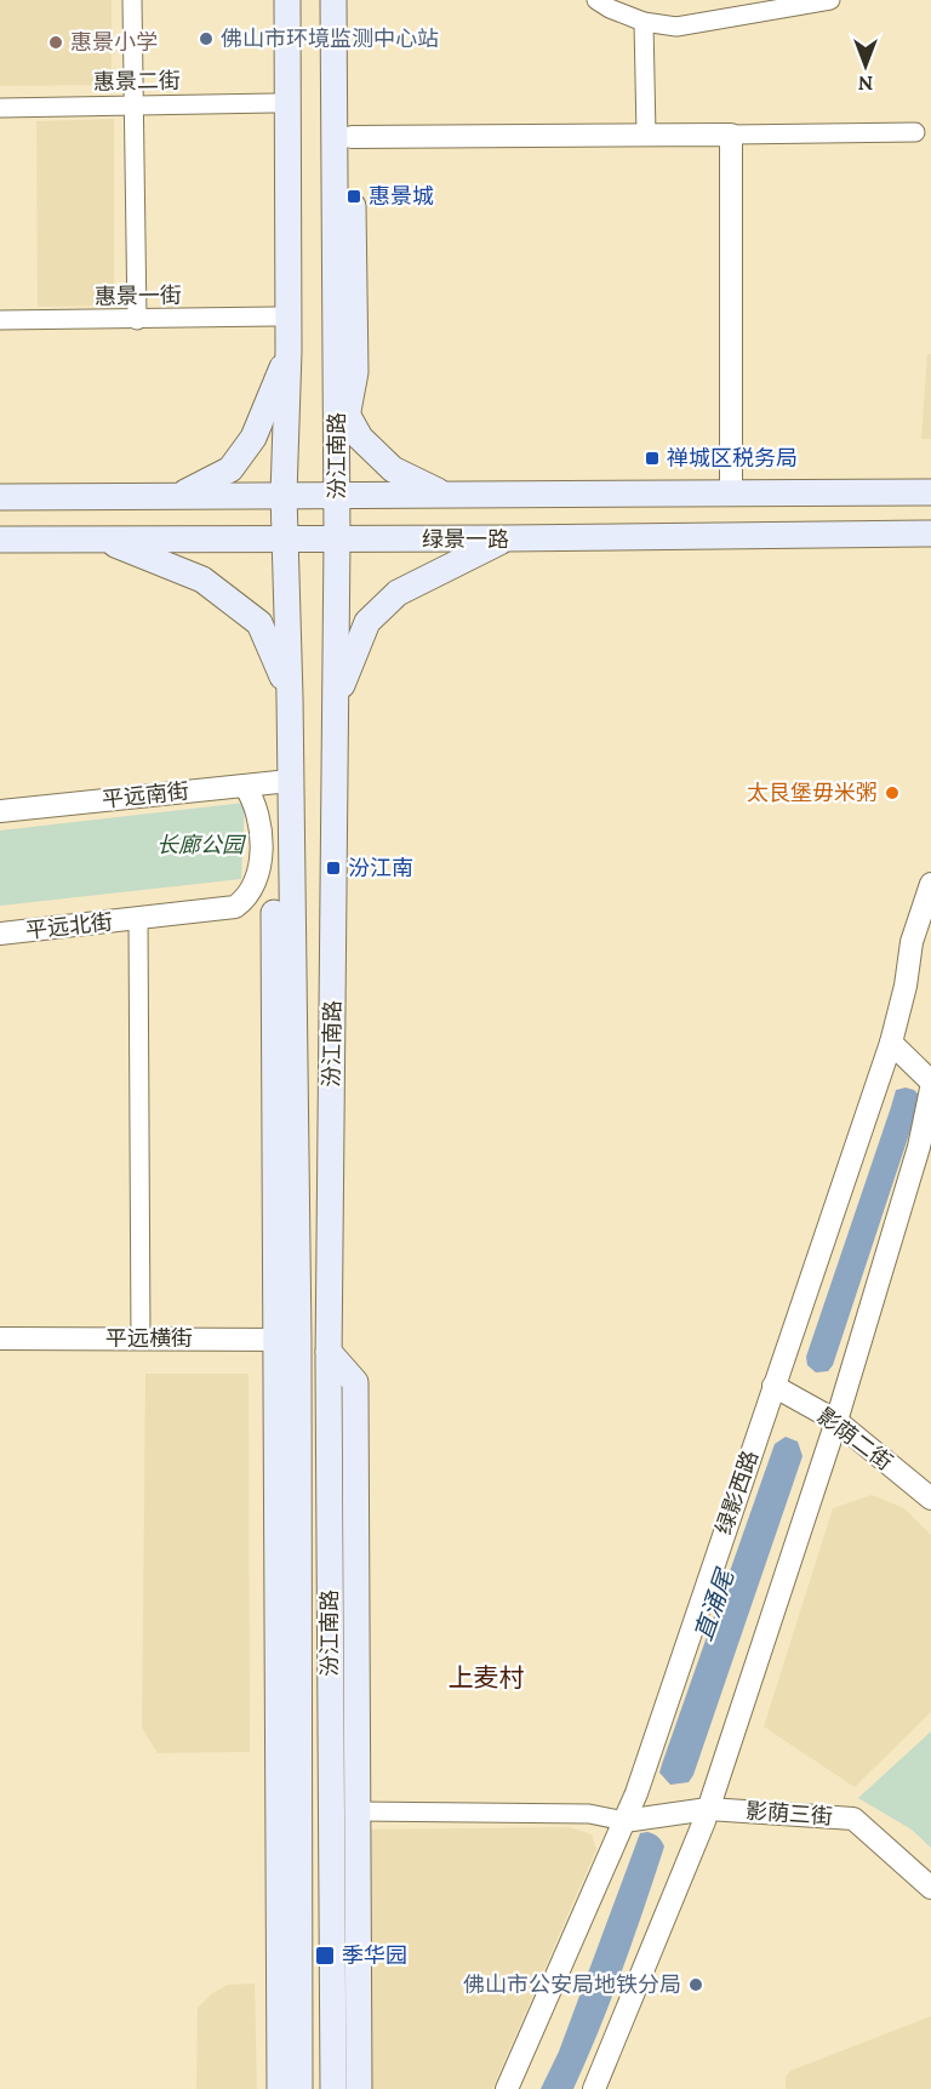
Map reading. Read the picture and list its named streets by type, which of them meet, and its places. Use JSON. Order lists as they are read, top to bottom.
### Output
{
  "streets": {
    "main road": ["汾江南路", "绿景一路"],
    "street": [
      "惠景二街",
      "惠景一街",
      "平远南街",
      "平远北街",
      "平远横街",
      "影荫二街",
      "绿影西路",
      "影荫三街"
    ]
  },
  "crossings": [
    ["汾江南路", "绿景一路"],
    ["汾江南路", "平远南街"],
    ["汾江南路", "平远横街"],
    ["影荫二街", "绿影西路"],
    ["绿影西路", "影荫三街"]
  ],
  "districts": ["上麦村"],
  "water": ["直涌尾"],
  "parks": ["长廊公园"],
  "places": {
    "other": [
      "佛山市环境监测中心站",
      "惠景小学",
      "太艮堡毋米粥",
      "佛山市公安局地铁分局"
    ],
    "transit": [
      "惠景城",
      "禅城区税务局",
      "汾江南",
      "季华园"
    ]
  },
  "north": "bottom"
}
